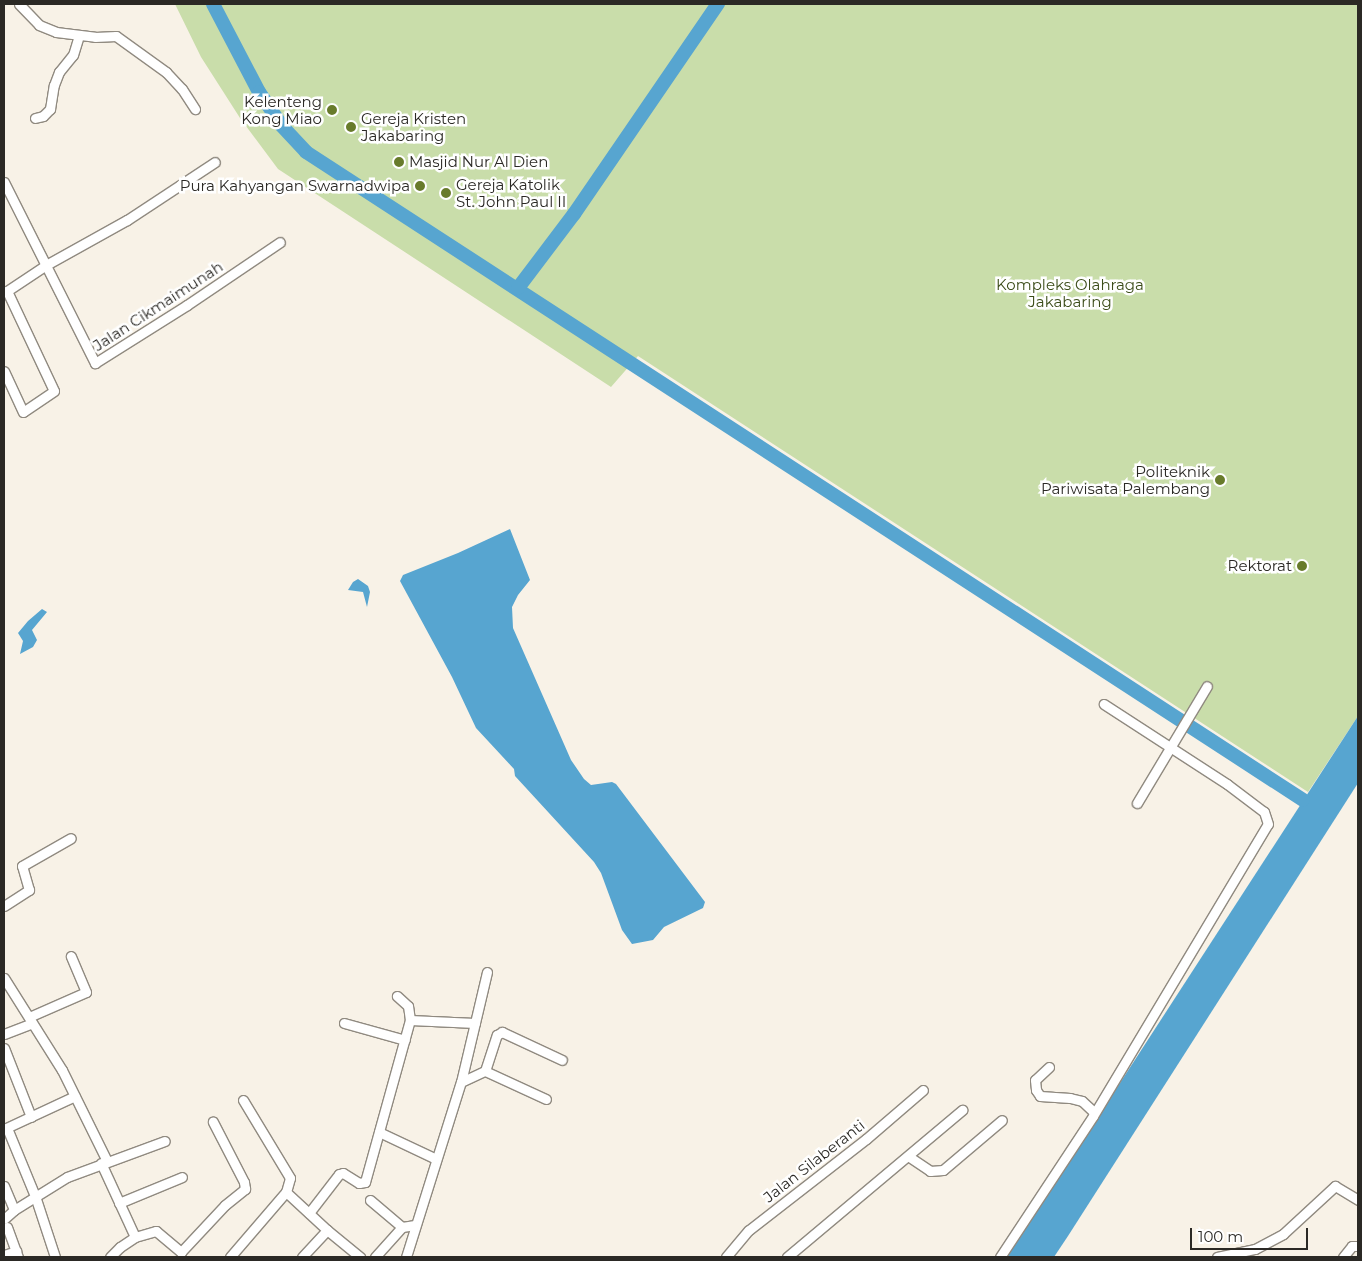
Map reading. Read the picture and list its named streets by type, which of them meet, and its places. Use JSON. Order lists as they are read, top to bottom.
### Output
{
  "streets": {
    "street": ["Jalan Cikmaimunah", "Jalan Silaberanti"]
  },
  "parks": ["Kompleks Olahraga Jakabaring"],
  "places": [
    "Kelenteng Kong Miao",
    "Gereja Kristen Jakabaring",
    "Masjid Nur Al Dien",
    "Pura Kahyangan Swarnadwipa",
    "Gereja Katolik St. John Paul II",
    "Politeknik Pariwisata Palembang",
    "Rektorat"
  ],
  "scale_bar": "100 m"
}
